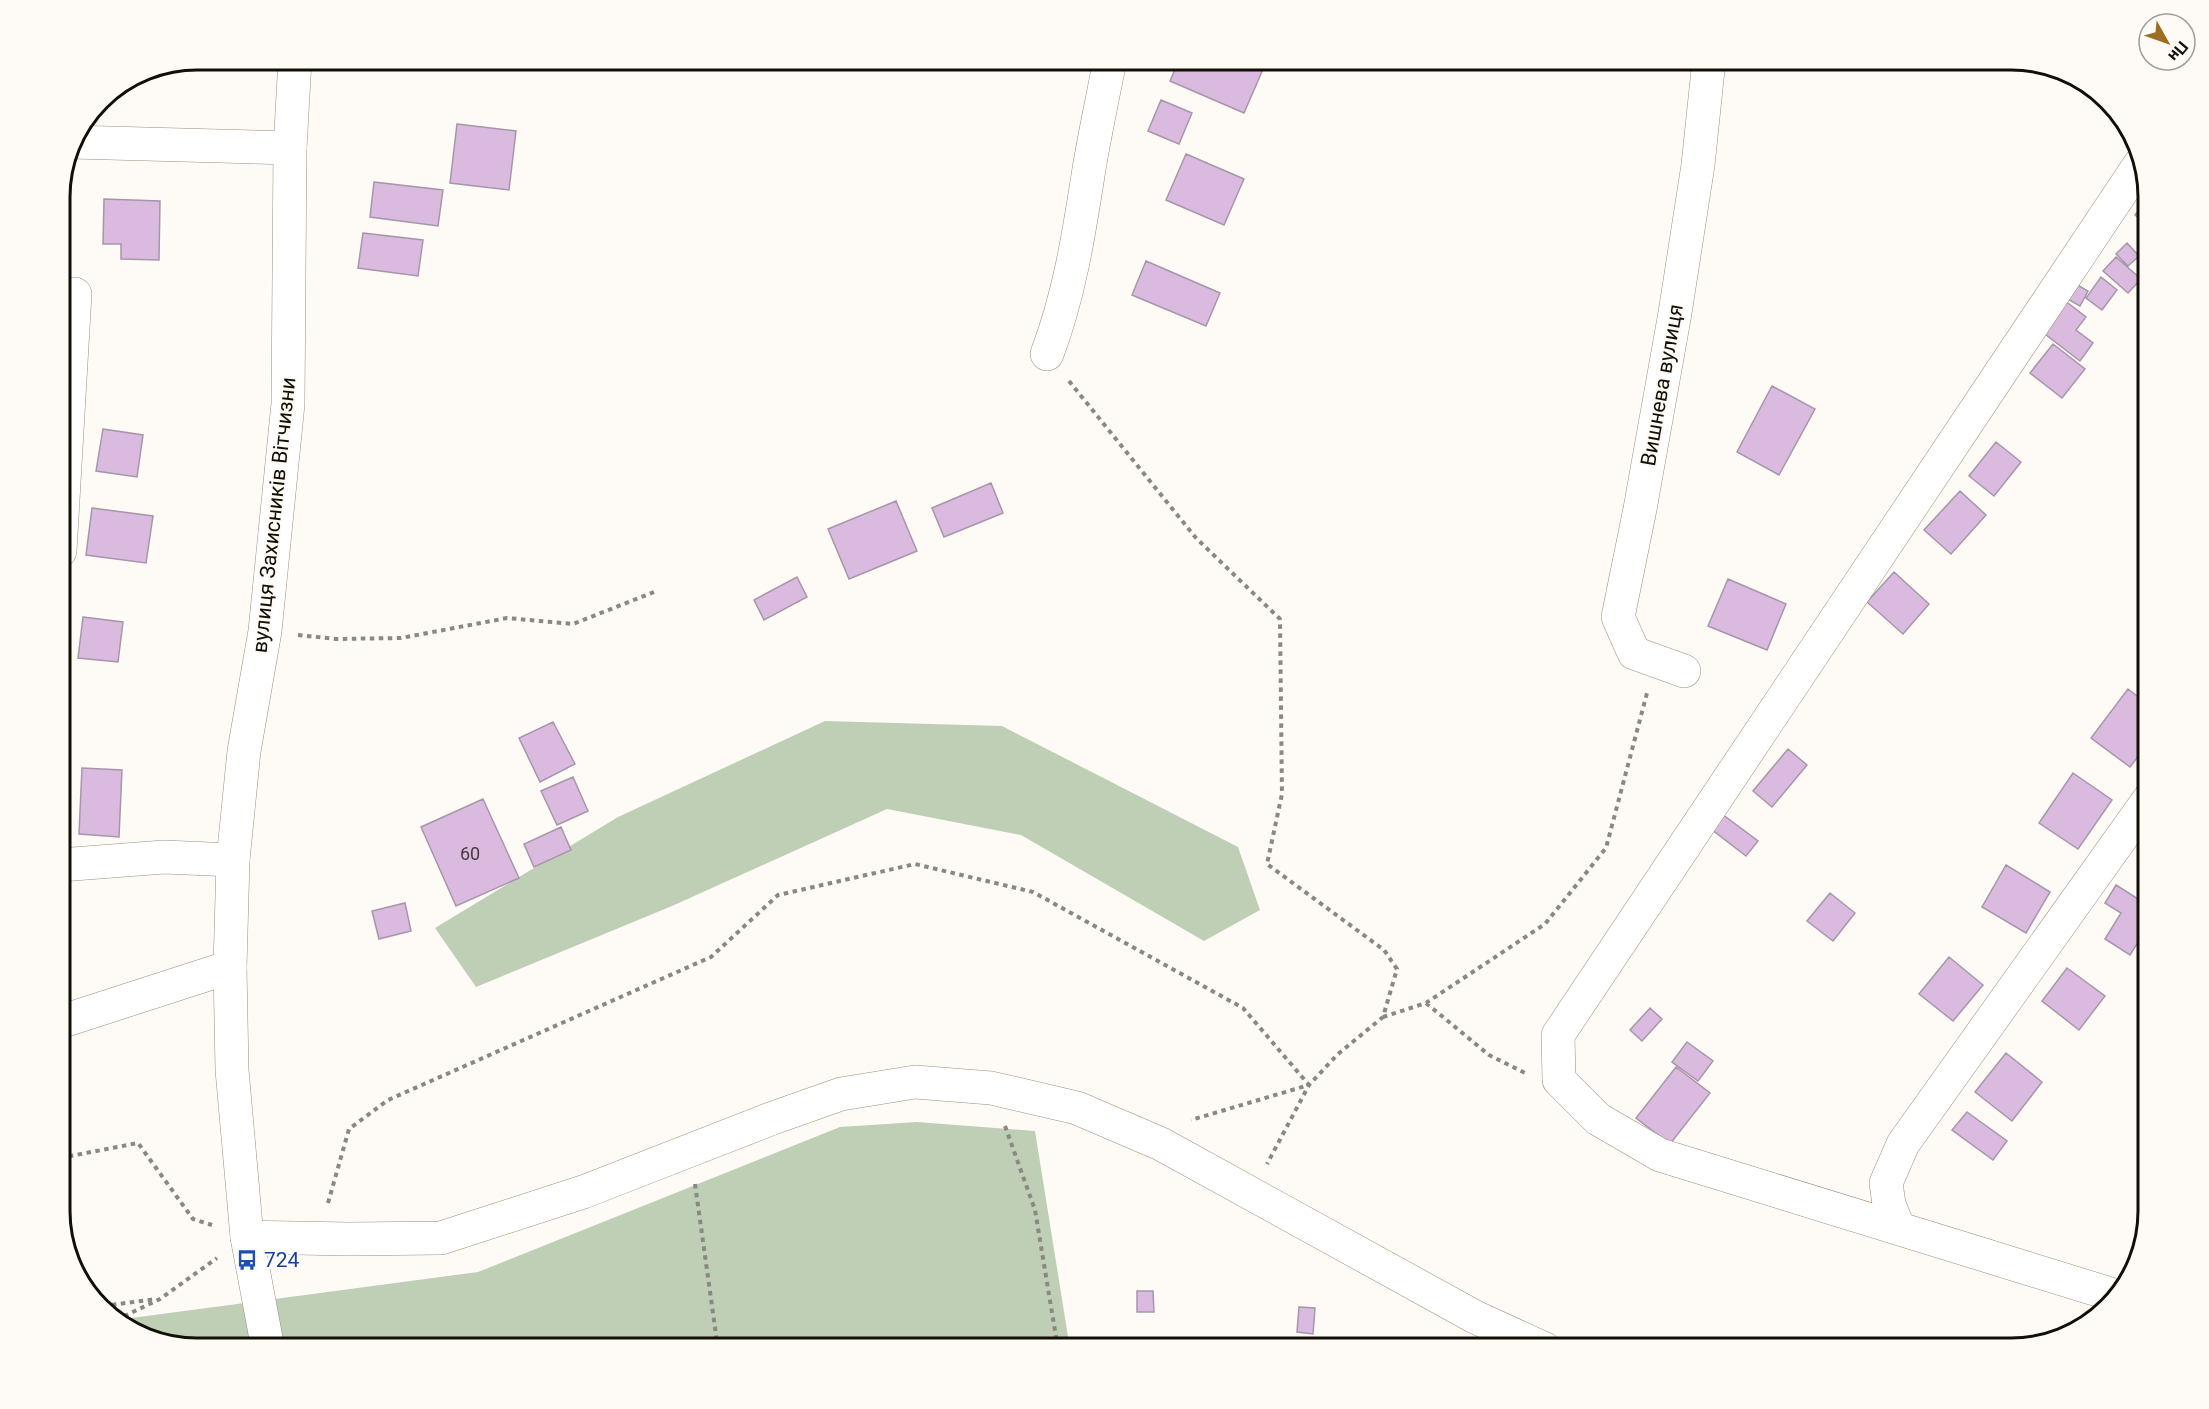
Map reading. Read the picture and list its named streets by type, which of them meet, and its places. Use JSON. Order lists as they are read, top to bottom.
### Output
{
  "streets": {
    "street": ["Вишнева вулиця", "вулиця Захисників Вітчизни"]
  },
  "places": {
    "bus stop": ["724"]
  },
  "house_numbers": ["60"],
  "north": "bottom right"
}
